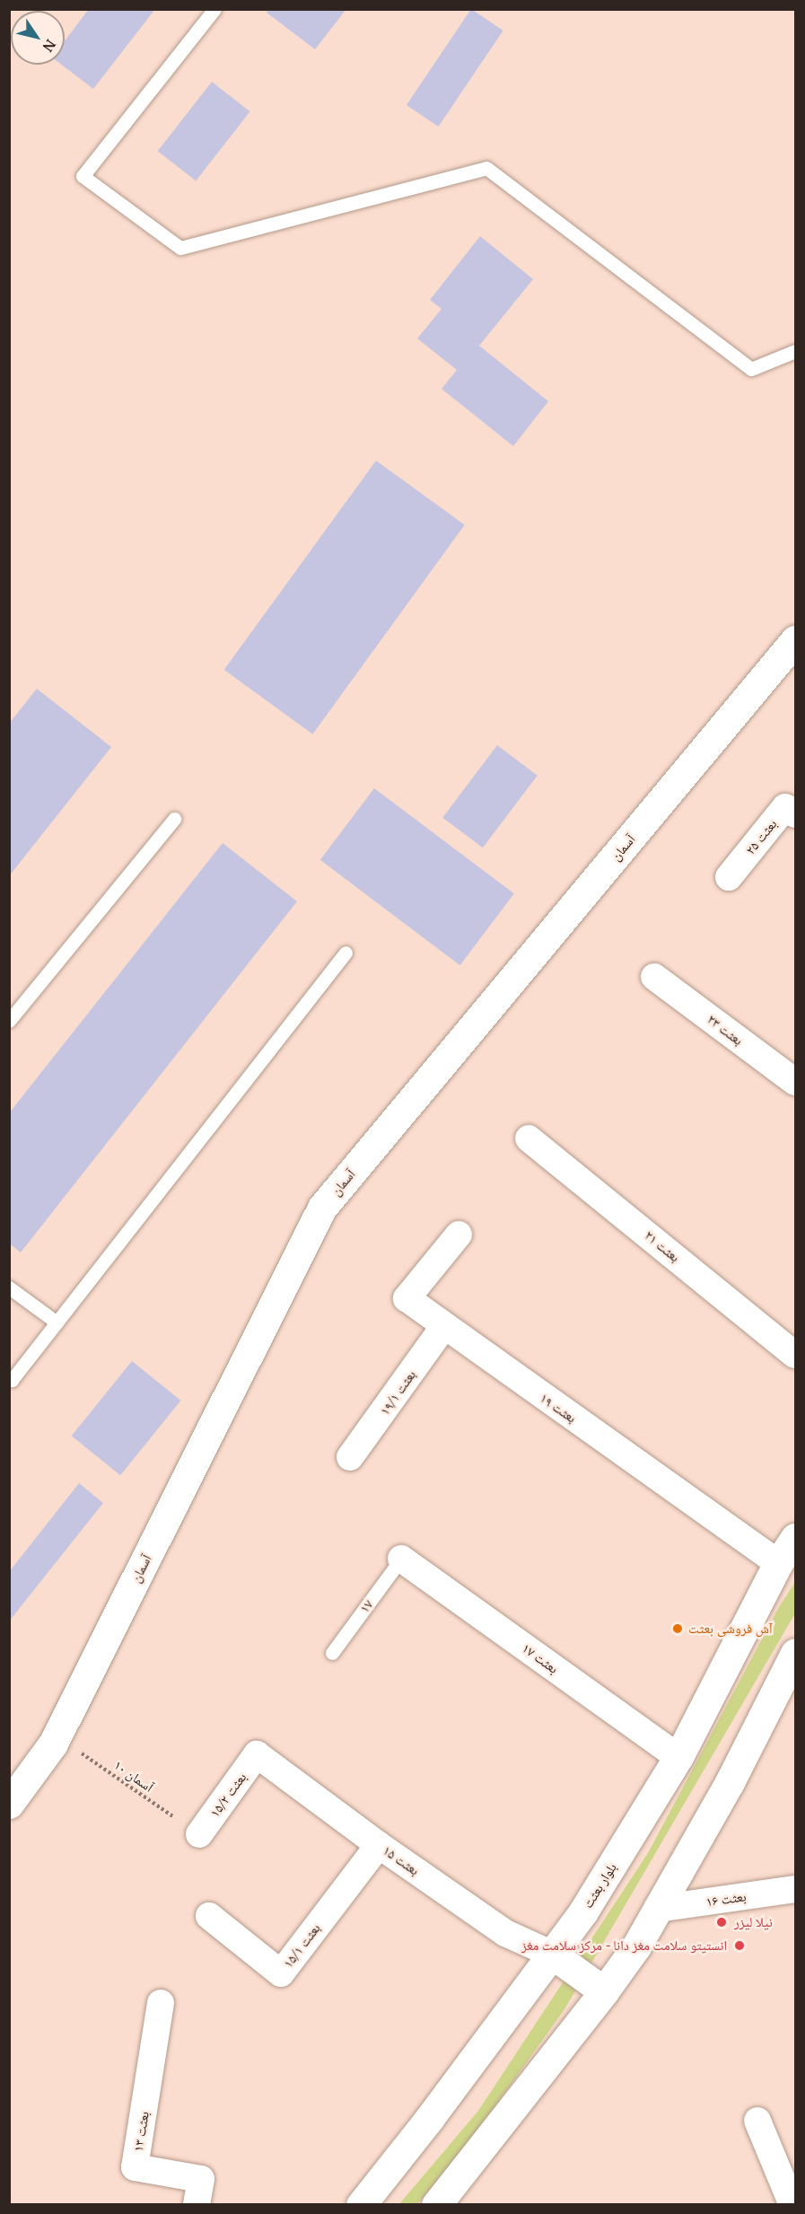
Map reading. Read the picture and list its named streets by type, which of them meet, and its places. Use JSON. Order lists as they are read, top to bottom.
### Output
{
  "streets": {
    "main road": ["آسمان", "بلوار بعثت"],
    "street": [
      "۲۵ بعثت",
      "۲۳ بعثت",
      "۲۱ بعثت",
      "۱۹/۱ بعثت",
      "بعثت ۱۹",
      "بعثت ۱۷",
      "۱۵/۲ بعثت",
      "بعثت ۱۵",
      "بعثت ۱۶",
      "۱۵/۱ بعثت",
      "۱۳ بعثت"
    ],
    "lane": ["۱۷"],
    "path": ["۱۰ آسمان"]
  },
  "crossings": [
    ["آسمان", "۱۰ آسمان"],
    ["۱۹/۱ بعثت", "بعثت ۱۹"],
    ["بعثت ۱۹", "بلوار بعثت"],
    ["۱۷", "بعثت ۱۷"],
    ["بعثت ۱۷", "بلوار بعثت"],
    ["۱۰ آسمان", "۱۵/۲ بعثت"],
    ["۱۵/۲ بعثت", "بعثت ۱۵"],
    ["بعثت ۱۵", "بلوار بعثت"],
    ["بعثت ۱۵", "۱۵/۱ بعثت"]
  ],
  "places": ["آش فروشی بعثت", "نیلا لیزر", "انستیتو سلامت مغز دانا - مرکز سلامت مغز"],
  "north": "bottom right"
}
